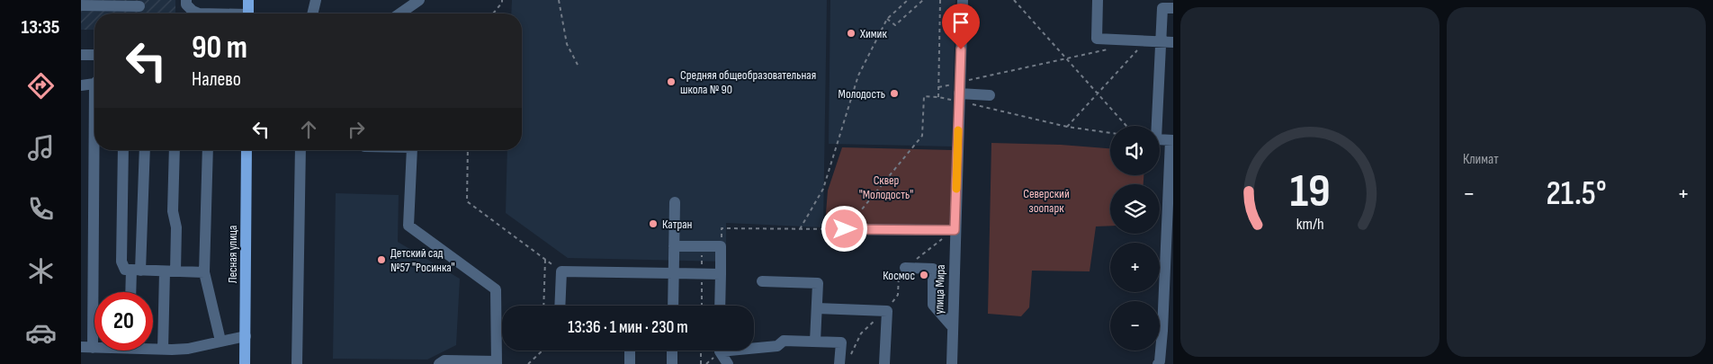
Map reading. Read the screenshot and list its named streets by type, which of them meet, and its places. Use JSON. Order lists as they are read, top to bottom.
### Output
{
  "streets": {
    "main road": ["Лесная улица"],
    "street": ["улица Мира"]
  },
  "parks": ["Сквер \"Молодость\"", "Северский зоопарк"],
  "places": [
    "Химик",
    "Средняя общеобразовательная школа № 90",
    "Молодость",
    "Катран",
    "Детский сад №57 \"Росинка\"",
    "Космос"
  ],
  "page": {
    "tabs": "13:35",
    "tile": "Климат",
    "turn": ["90 m", "Налево"],
    "map_buttons": ["+", "−"],
    "heat": ["−", "21.5°", "+"],
    "limit": "20",
    "trip": "13:36 · 1 мин · 230 m",
    "gauge": ["19", "km/h"]
  }
}
